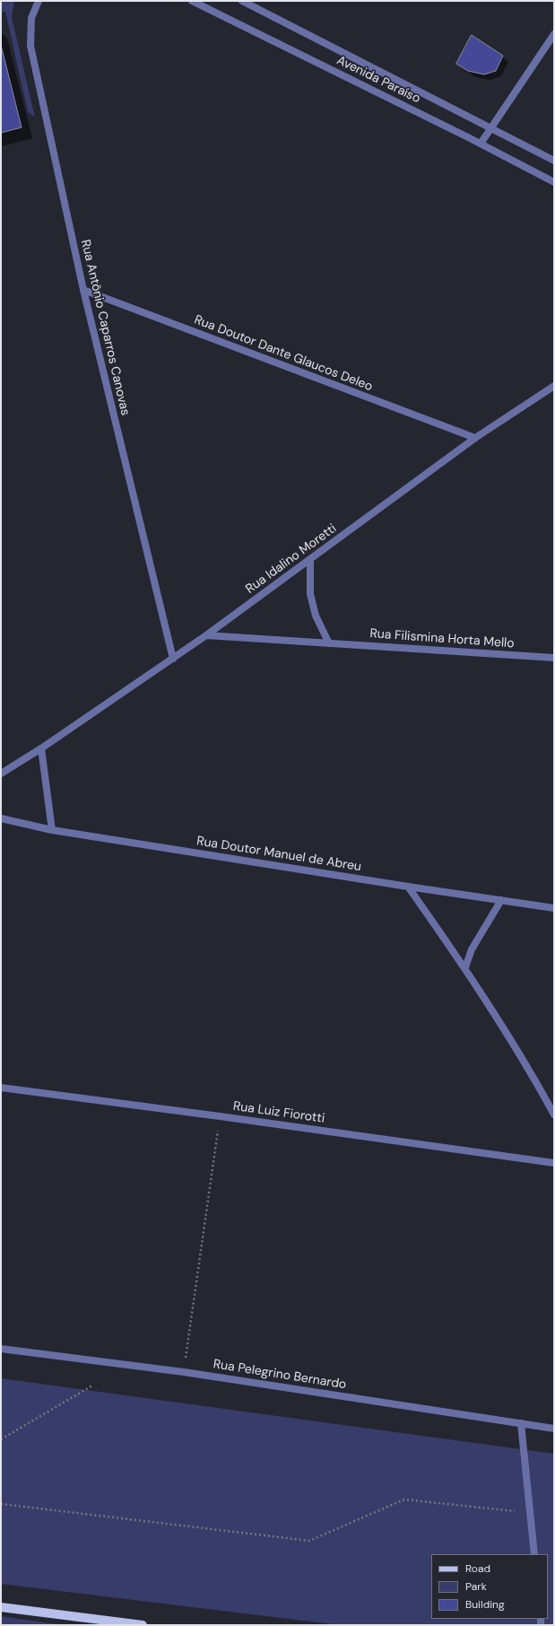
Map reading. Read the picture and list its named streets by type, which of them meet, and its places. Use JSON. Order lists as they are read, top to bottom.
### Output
{
  "streets": {
    "street": [
      "Avenida Paraíso",
      "Rua Antônio Caparros Canovas",
      "Rua Doutor Dante Glaucos Deleo",
      "Rua Idalino Moretti",
      "Rua Filismina Horta Mello",
      "Rua Doutor Manuel de Abreu",
      "Rua Luiz Fiorotti",
      "Rua Pelegrino Bernardo"
    ]
  },
  "crossings": [
    ["Rua Antônio Caparros Canovas", "Rua Doutor Dante Glaucos Deleo"],
    ["Rua Antônio Caparros Canovas", "Rua Idalino Moretti"],
    ["Rua Doutor Dante Glaucos Deleo", "Rua Idalino Moretti"],
    ["Rua Idalino Moretti", "Rua Filismina Horta Mello"]
  ],
  "legend": ["Road", "Park", "Building"]
}
